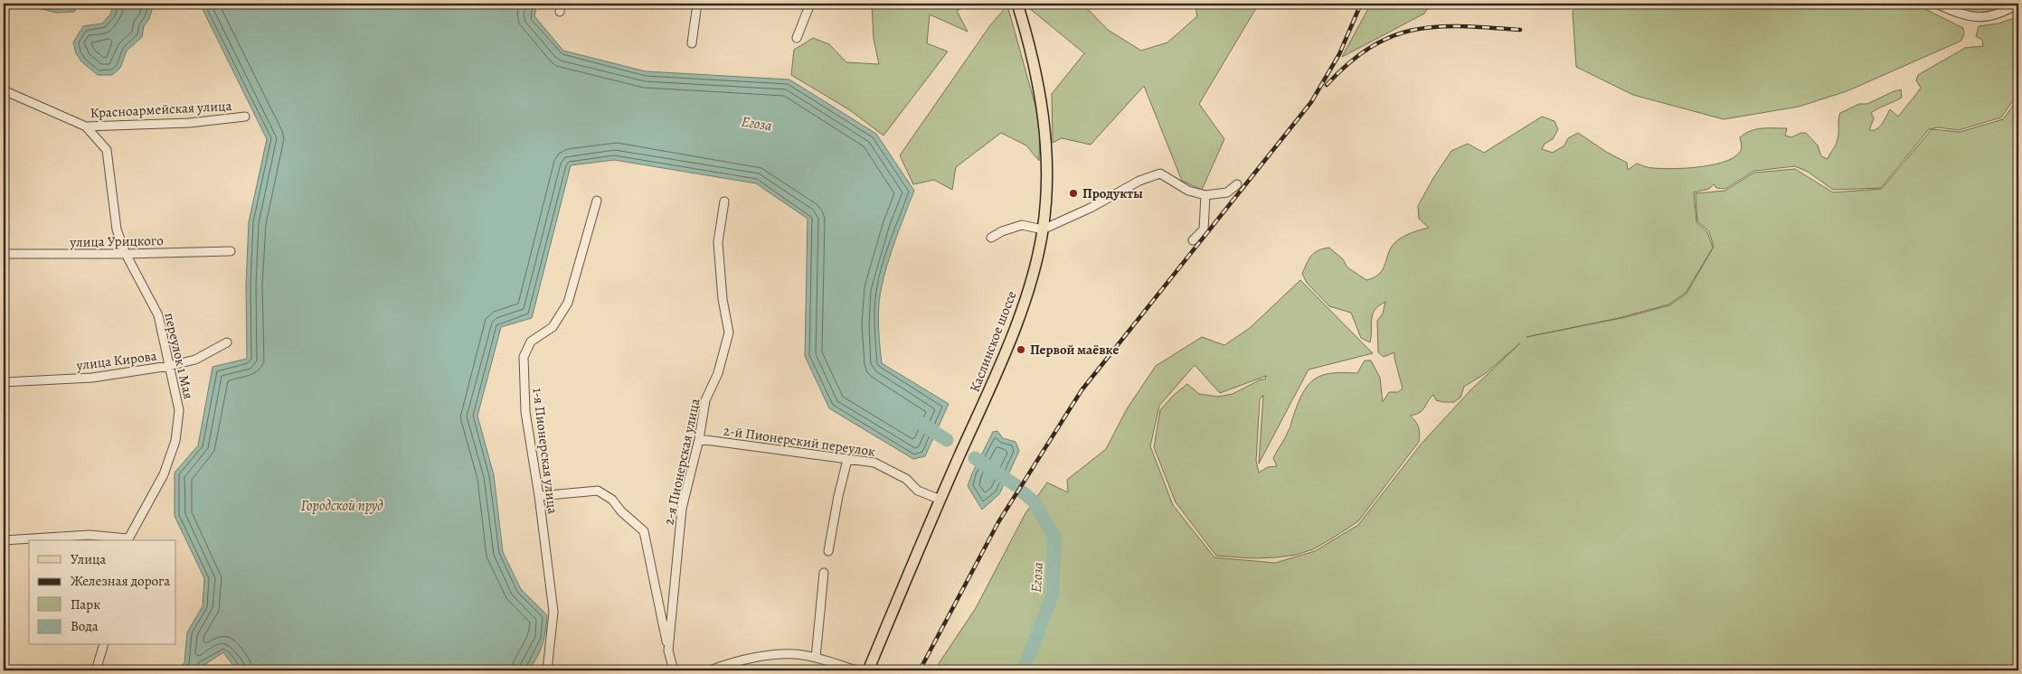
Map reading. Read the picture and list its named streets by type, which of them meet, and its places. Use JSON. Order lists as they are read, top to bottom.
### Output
{
  "streets": {
    "main road": ["Каслинское шоссе"],
    "street": [
      "Красноармейская улица",
      "улица Урицкого",
      "переулок 1 Мая",
      "улица Кирова",
      "2-й Пионерский переулок",
      "1-я Пионерская улица",
      "2-я Пионерская улица"
    ]
  },
  "crossings": [
    ["Красноармейская улица", "переулок 1 Мая"],
    ["улица Урицкого", "переулок 1 Мая"],
    ["Каслинское шоссе", "2-й Пионерский переулок"],
    ["переулок 1 Мая", "улица Кирова"],
    ["2-й Пионерский переулок", "2-я Пионерская улица"],
    ["1-я Пионерская улица", "2-я Пионерская улица"]
  ],
  "water": ["Егоза", "Городской пруд"],
  "places": ["Продукты", "Первой маёвке"],
  "legend": [
    "Улица",
    "Железная дорога",
    "Парк",
    "Вода"
  ]
}
